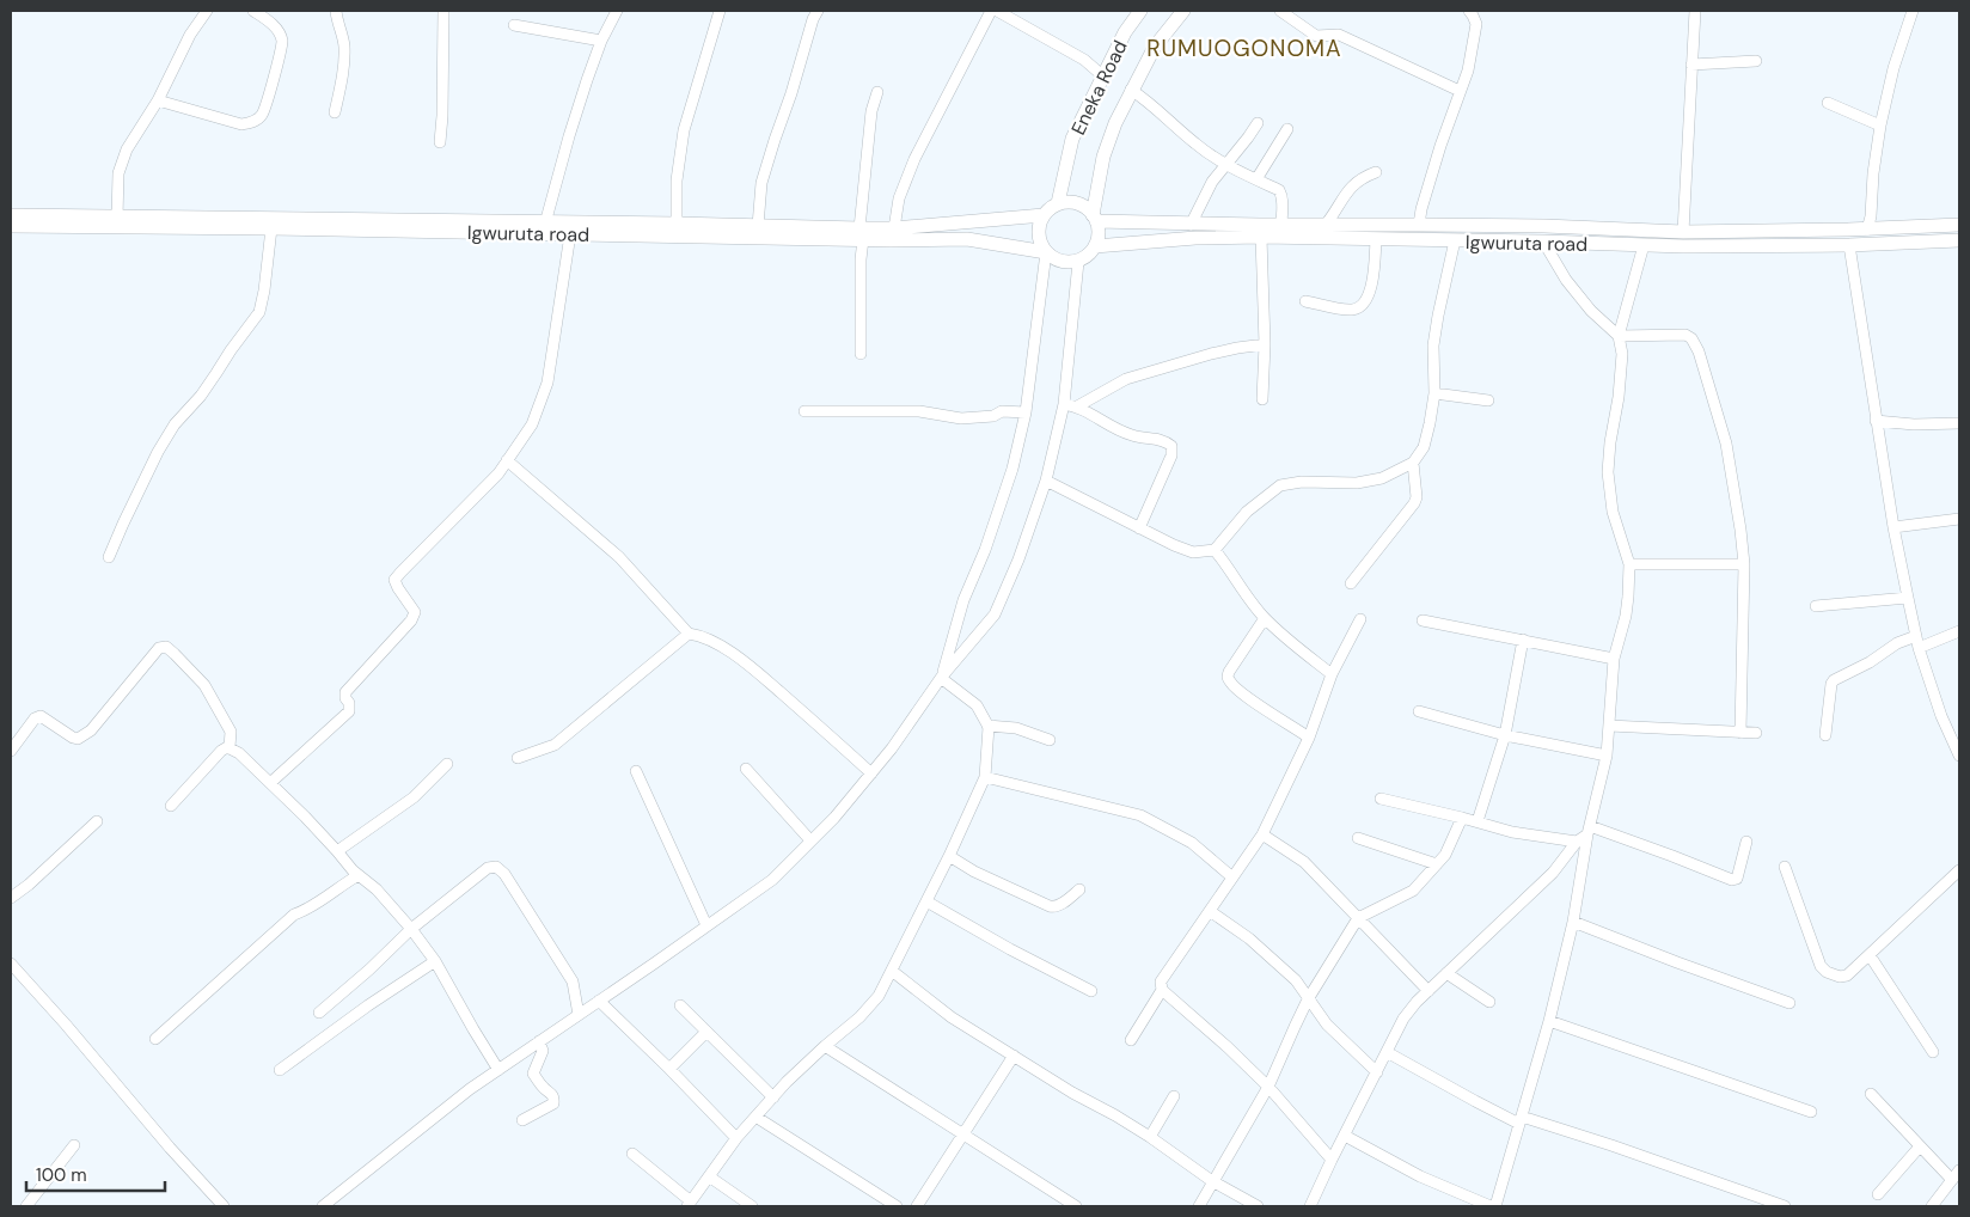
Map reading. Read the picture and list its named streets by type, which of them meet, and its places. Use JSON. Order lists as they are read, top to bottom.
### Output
{
  "streets": {
    "main road": ["Eneka Road", "Igwuruta road"]
  },
  "crossings": [
    ["Eneka Road", "Igwuruta road"]
  ],
  "districts": ["RUMUOGONOMA"],
  "scale_bar": "100 m"
}
